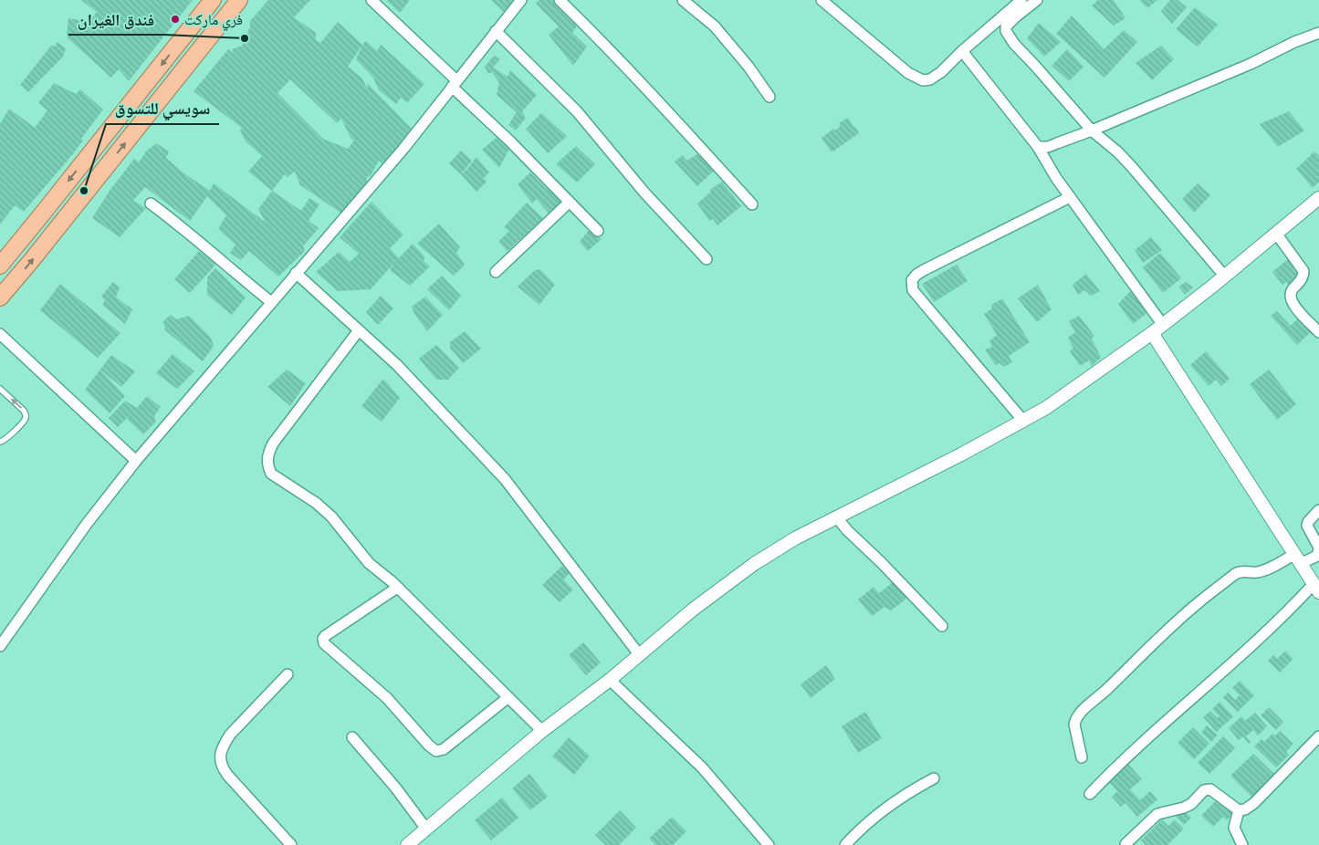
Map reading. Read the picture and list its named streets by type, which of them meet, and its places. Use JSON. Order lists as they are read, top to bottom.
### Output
{
  "places": ["فري ماركت", "فندق الغيران", "سويسي للتسوق"]
}
